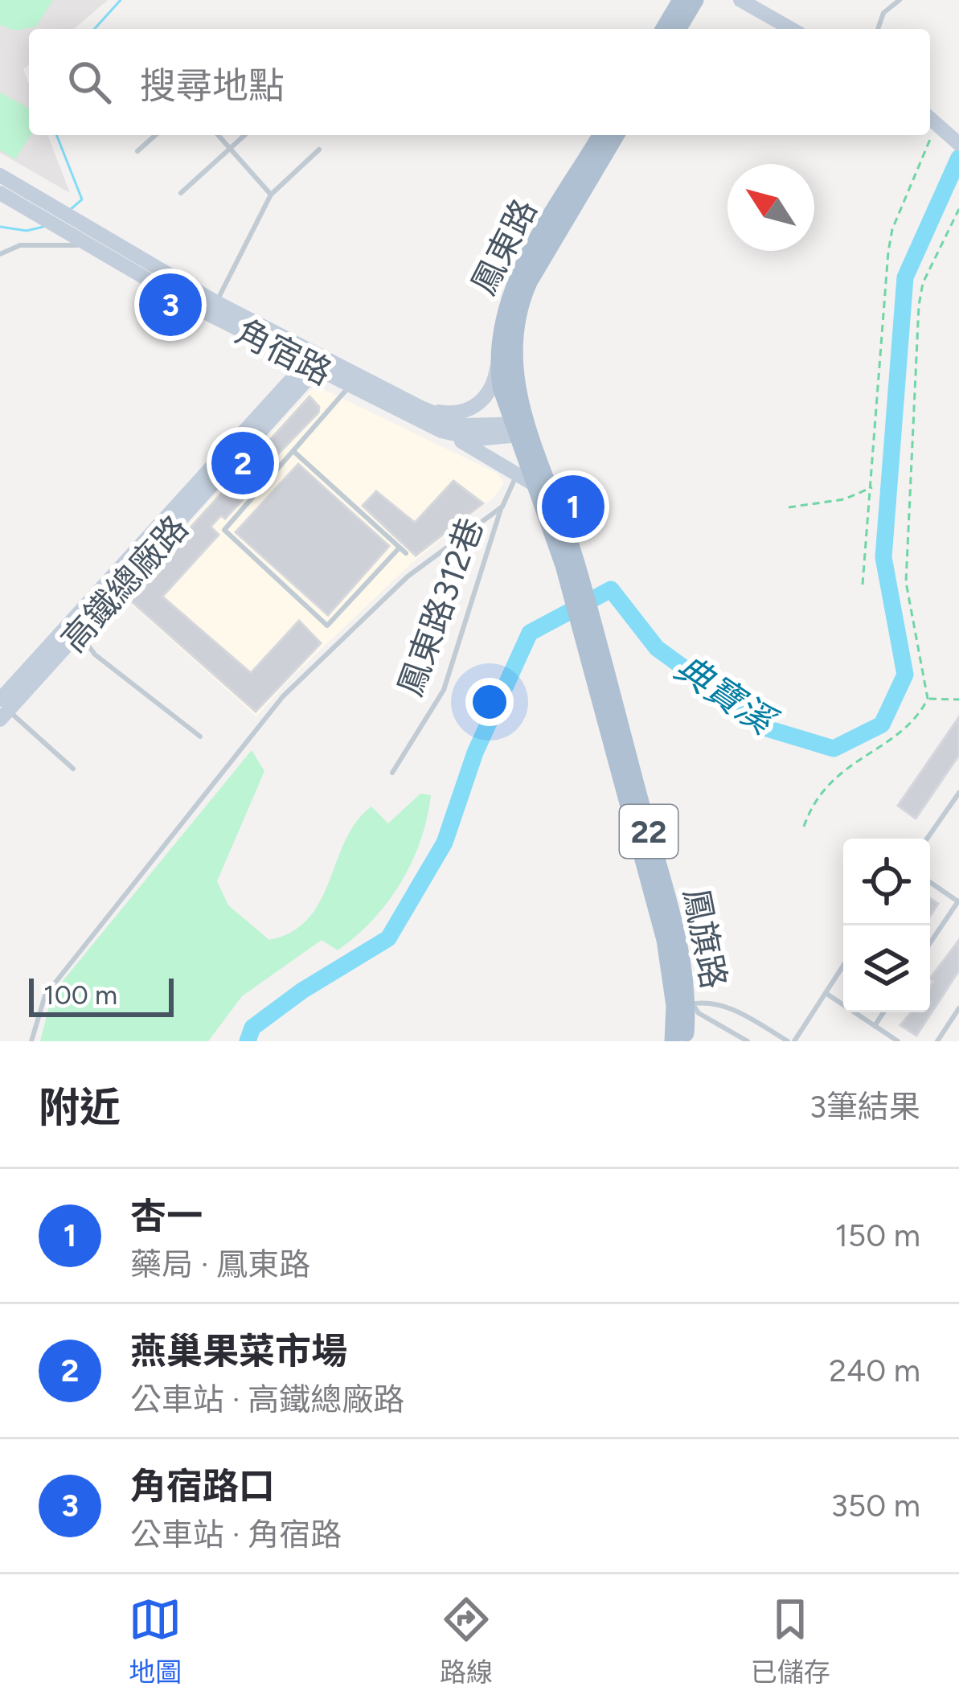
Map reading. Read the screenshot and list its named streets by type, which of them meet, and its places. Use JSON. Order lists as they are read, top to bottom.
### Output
{
  "streets": {
    "main road": [
      "鳳東路",
      "角宿路",
      "高鐵總廠路",
      "22",
      "鳳旗路"
    ],
    "lane": ["鳳東路312巷"]
  },
  "crossings": [
    ["鳳東路", "角宿路"],
    ["鳳東路", "鳳旗路"],
    ["角宿路", "高鐵總廠路"]
  ],
  "water": ["典寶溪"],
  "scale_bar": "100 m",
  "north": "top left",
  "page": {
    "search": "搜尋地點",
    "pins": ["3", "2", "1"],
    "scale": "100 m",
    "heading": ["附近", "3筆結果"],
    "list": [
      {
        "mark": "1",
        "name": "杏一",
        "note": "藥局 · 鳳東路",
        "value": "150 m"
      },
      {
        "mark": "2",
        "name": "燕巢果菜市場",
        "note": "公車站 · 高鐵總廠路",
        "value": "240 m"
      },
      {
        "mark": "3",
        "name": "角宿路口",
        "note": "公車站 · 角宿路",
        "value": "350 m"
      }
    ],
    "nav": ["地圖", "路線", "已儲存"]
  }
}
